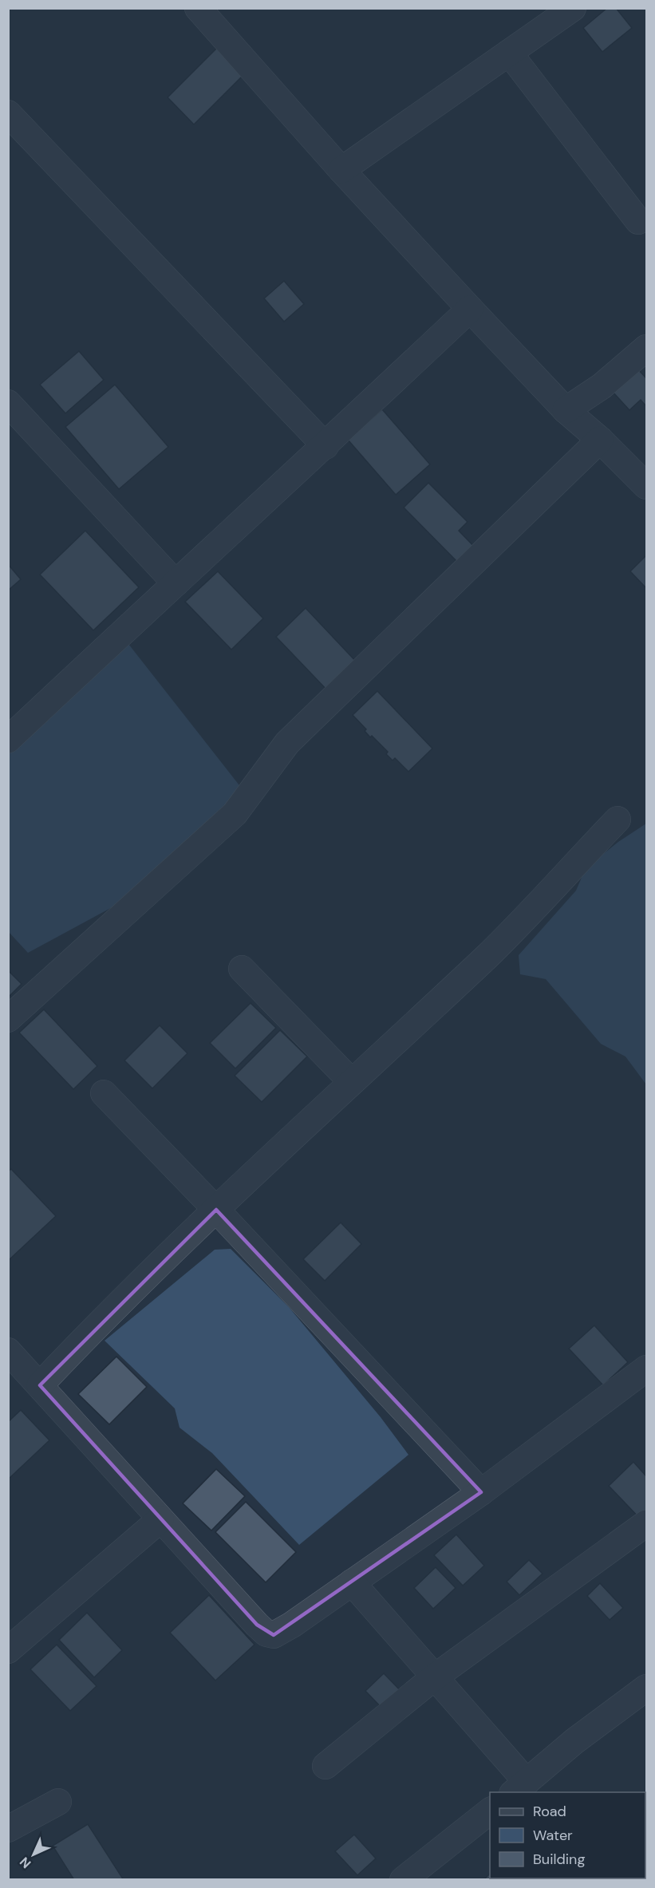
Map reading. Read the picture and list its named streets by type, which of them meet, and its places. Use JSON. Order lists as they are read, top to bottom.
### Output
{
  "legend": ["Road", "Water", "Building"],
  "north": "bottom left"
}
